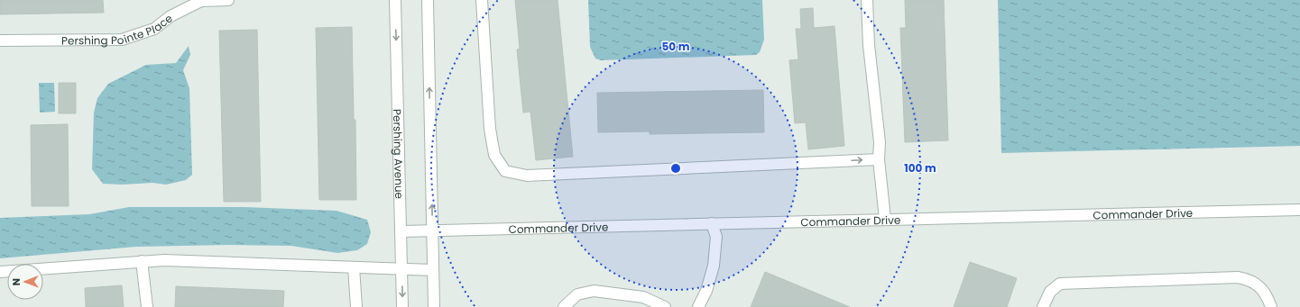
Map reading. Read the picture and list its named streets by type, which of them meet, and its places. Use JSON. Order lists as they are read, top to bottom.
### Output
{
  "streets": {
    "street": ["Pershing Pointe Place", "Pershing Avenue", "Commander Drive"]
  },
  "crossings": [
    ["Pershing Avenue", "Commander Drive"]
  ],
  "north": "left",
  "rings": ["50 m", "100 m"]
}
